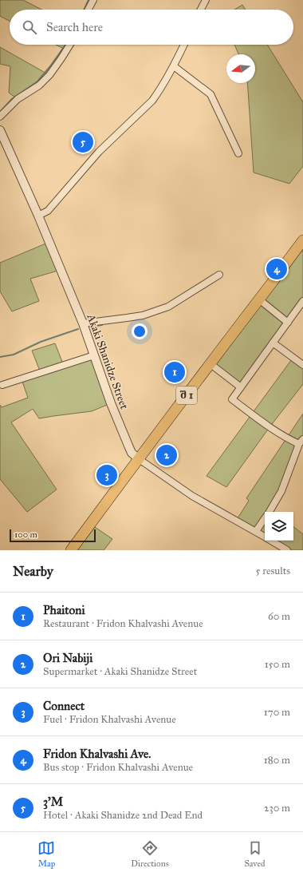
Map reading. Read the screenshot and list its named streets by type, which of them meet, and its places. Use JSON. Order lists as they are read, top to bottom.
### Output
{
  "streets": {
    "main road": ["შ 1"],
    "street": ["Akaki Shanidze Street"]
  },
  "crossings": [
    ["Akaki Shanidze Street", "შ 1"]
  ],
  "scale_bar": "100 m",
  "north": "left",
  "page": {
    "search": "Search here",
    "pins": [
      "5",
      "4",
      "1",
      "2",
      "3"
    ],
    "scale": "100 m",
    "heading": ["Nearby", "5 results"],
    "list": [
      {
        "mark": "1",
        "name": "Phaitoni",
        "note": "Restaurant · Fridon Khalvashi Avenue",
        "value": "60 m"
      },
      {
        "mark": "2",
        "name": "Ori Nabiji",
        "note": "Supermarket · Akaki Shanidze Street",
        "value": "150 m"
      },
      {
        "mark": "3",
        "name": "Connect",
        "note": "Fuel · Fridon Khalvashi Avenue",
        "value": "170 m"
      },
      {
        "mark": "4",
        "name": "Fridon Khalvashi Ave.",
        "note": "Bus stop · Fridon Khalvashi Avenue",
        "value": "180 m"
      },
      {
        "mark": "5",
        "name": "3'M",
        "note": "Hotel · Akaki Shanidze 2nd Dead End",
        "value": "230 m"
      }
    ],
    "nav": ["Map", "Directions", "Saved"]
  }
}
